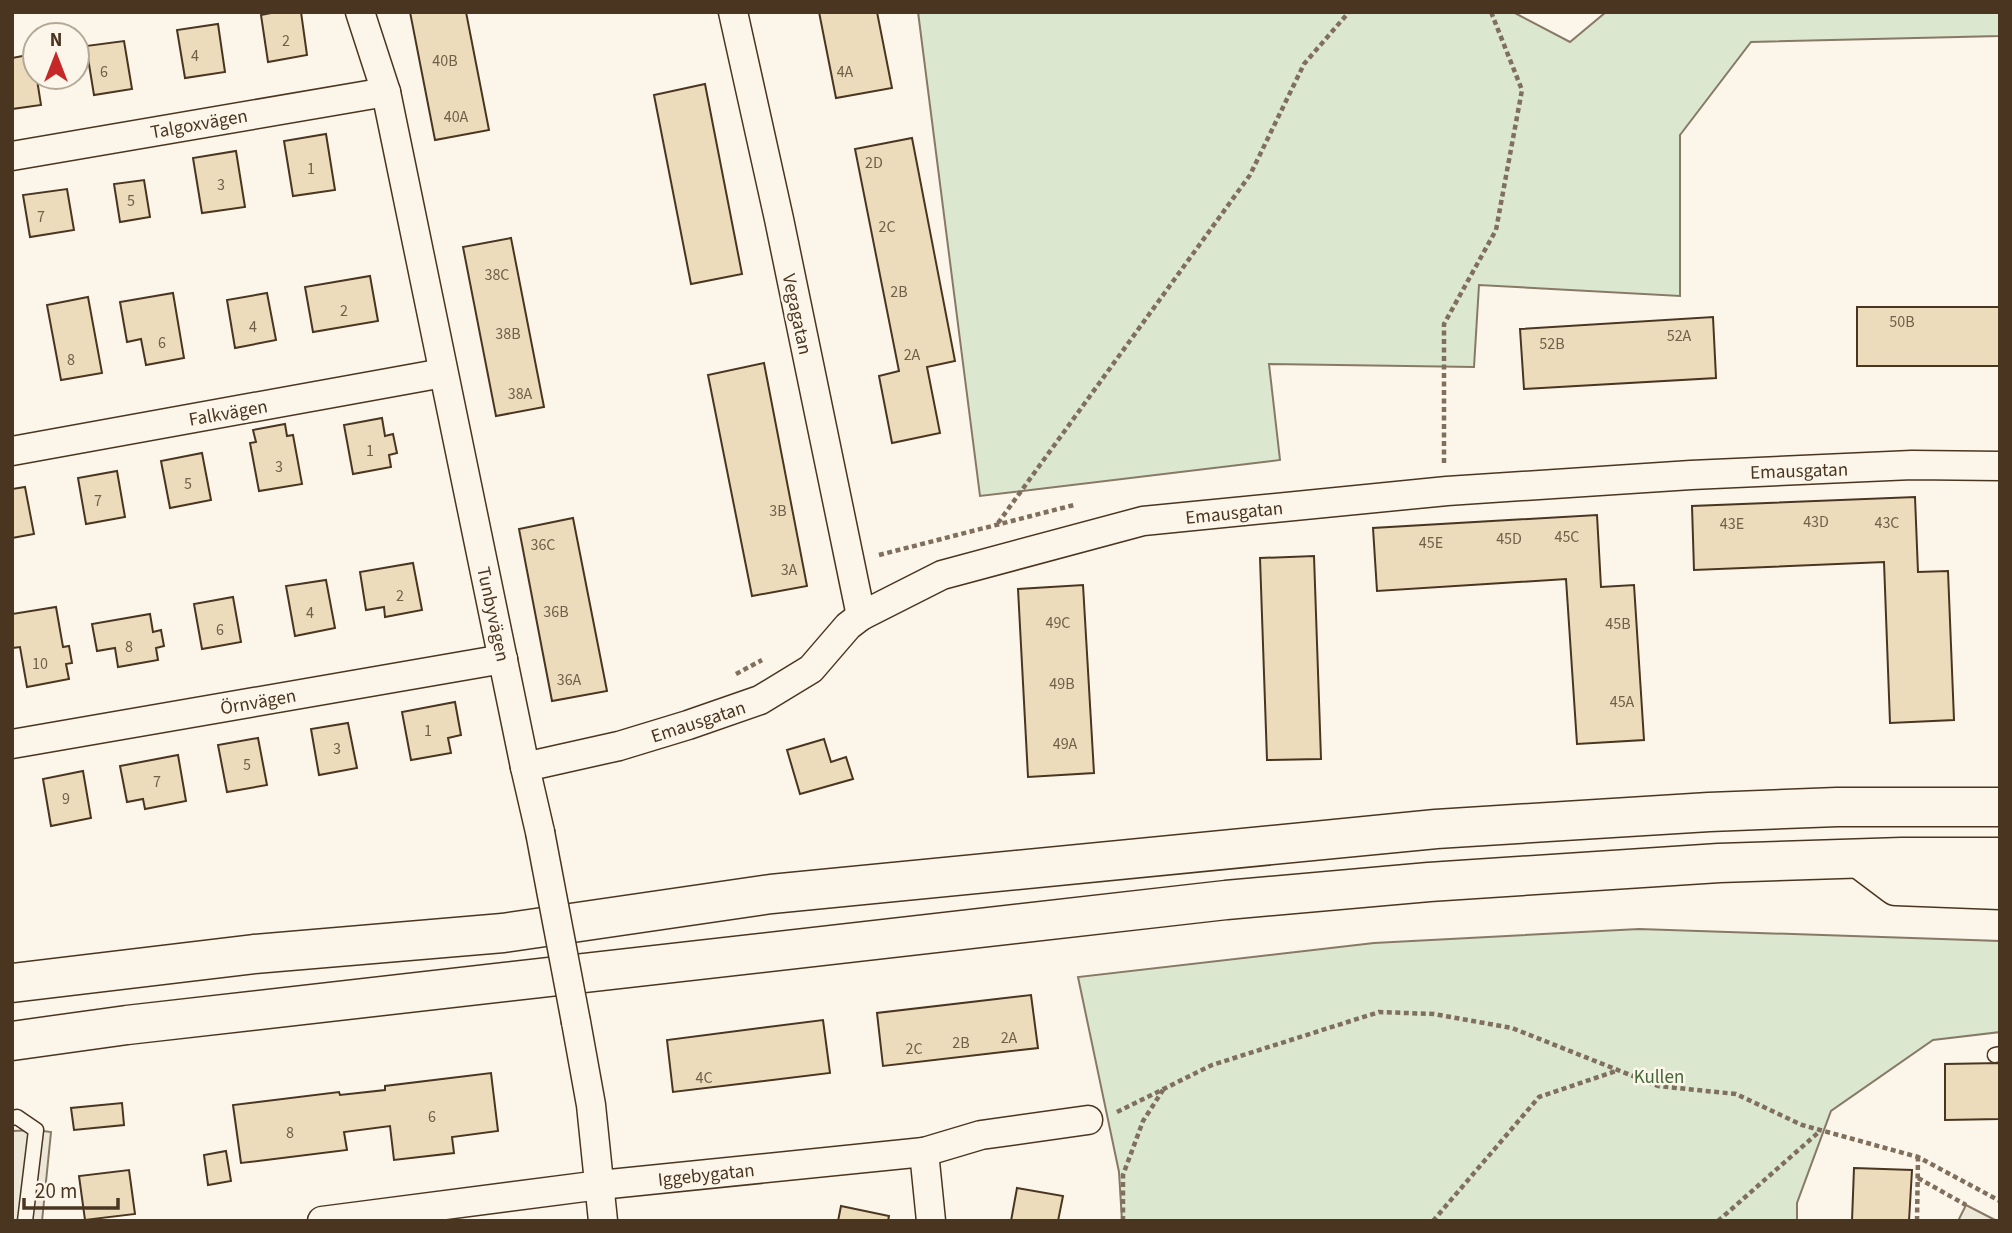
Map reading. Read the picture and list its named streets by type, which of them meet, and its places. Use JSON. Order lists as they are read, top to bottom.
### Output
{
  "streets": {
    "street": [
      "Talgoxvägen",
      "Vegagatan",
      "Falkvägen",
      "Emausgatan",
      "Tunbyvägen",
      "Örnvägen",
      "Iggebygatan"
    ]
  },
  "crossings": [
    ["Talgoxvägen", "Tunbyvägen"],
    ["Vegagatan", "Emausgatan"],
    ["Falkvägen", "Tunbyvägen"],
    ["Emausgatan", "Tunbyvägen"],
    ["Tunbyvägen", "Örnvägen"],
    ["Tunbyvägen", "Iggebygatan"]
  ],
  "parks": ["Kullen"],
  "house_numbers": [
    "2",
    "4",
    "40B",
    "6",
    "4A",
    "40A",
    "2D",
    "1",
    "3",
    "5",
    "7",
    "2C",
    "38C",
    "2B",
    "2",
    "50B",
    "4",
    "38B",
    "52A",
    "6",
    "52B",
    "2A",
    "8",
    "38A",
    "1",
    "3",
    "5",
    "7",
    "3B",
    "43D",
    "43C",
    "43E",
    "45C",
    "45D",
    "45E",
    "36C",
    "3A",
    "2",
    "36B",
    "4",
    "49C",
    "45B",
    "6",
    "8",
    "10",
    "36A",
    "49B",
    "45A",
    "1",
    "49A",
    "3",
    "5",
    "7",
    "9",
    "2A",
    "2B",
    "2C",
    "4C",
    "6",
    "8"
  ],
  "scale_bar": "20 m",
  "north": "top"
}
